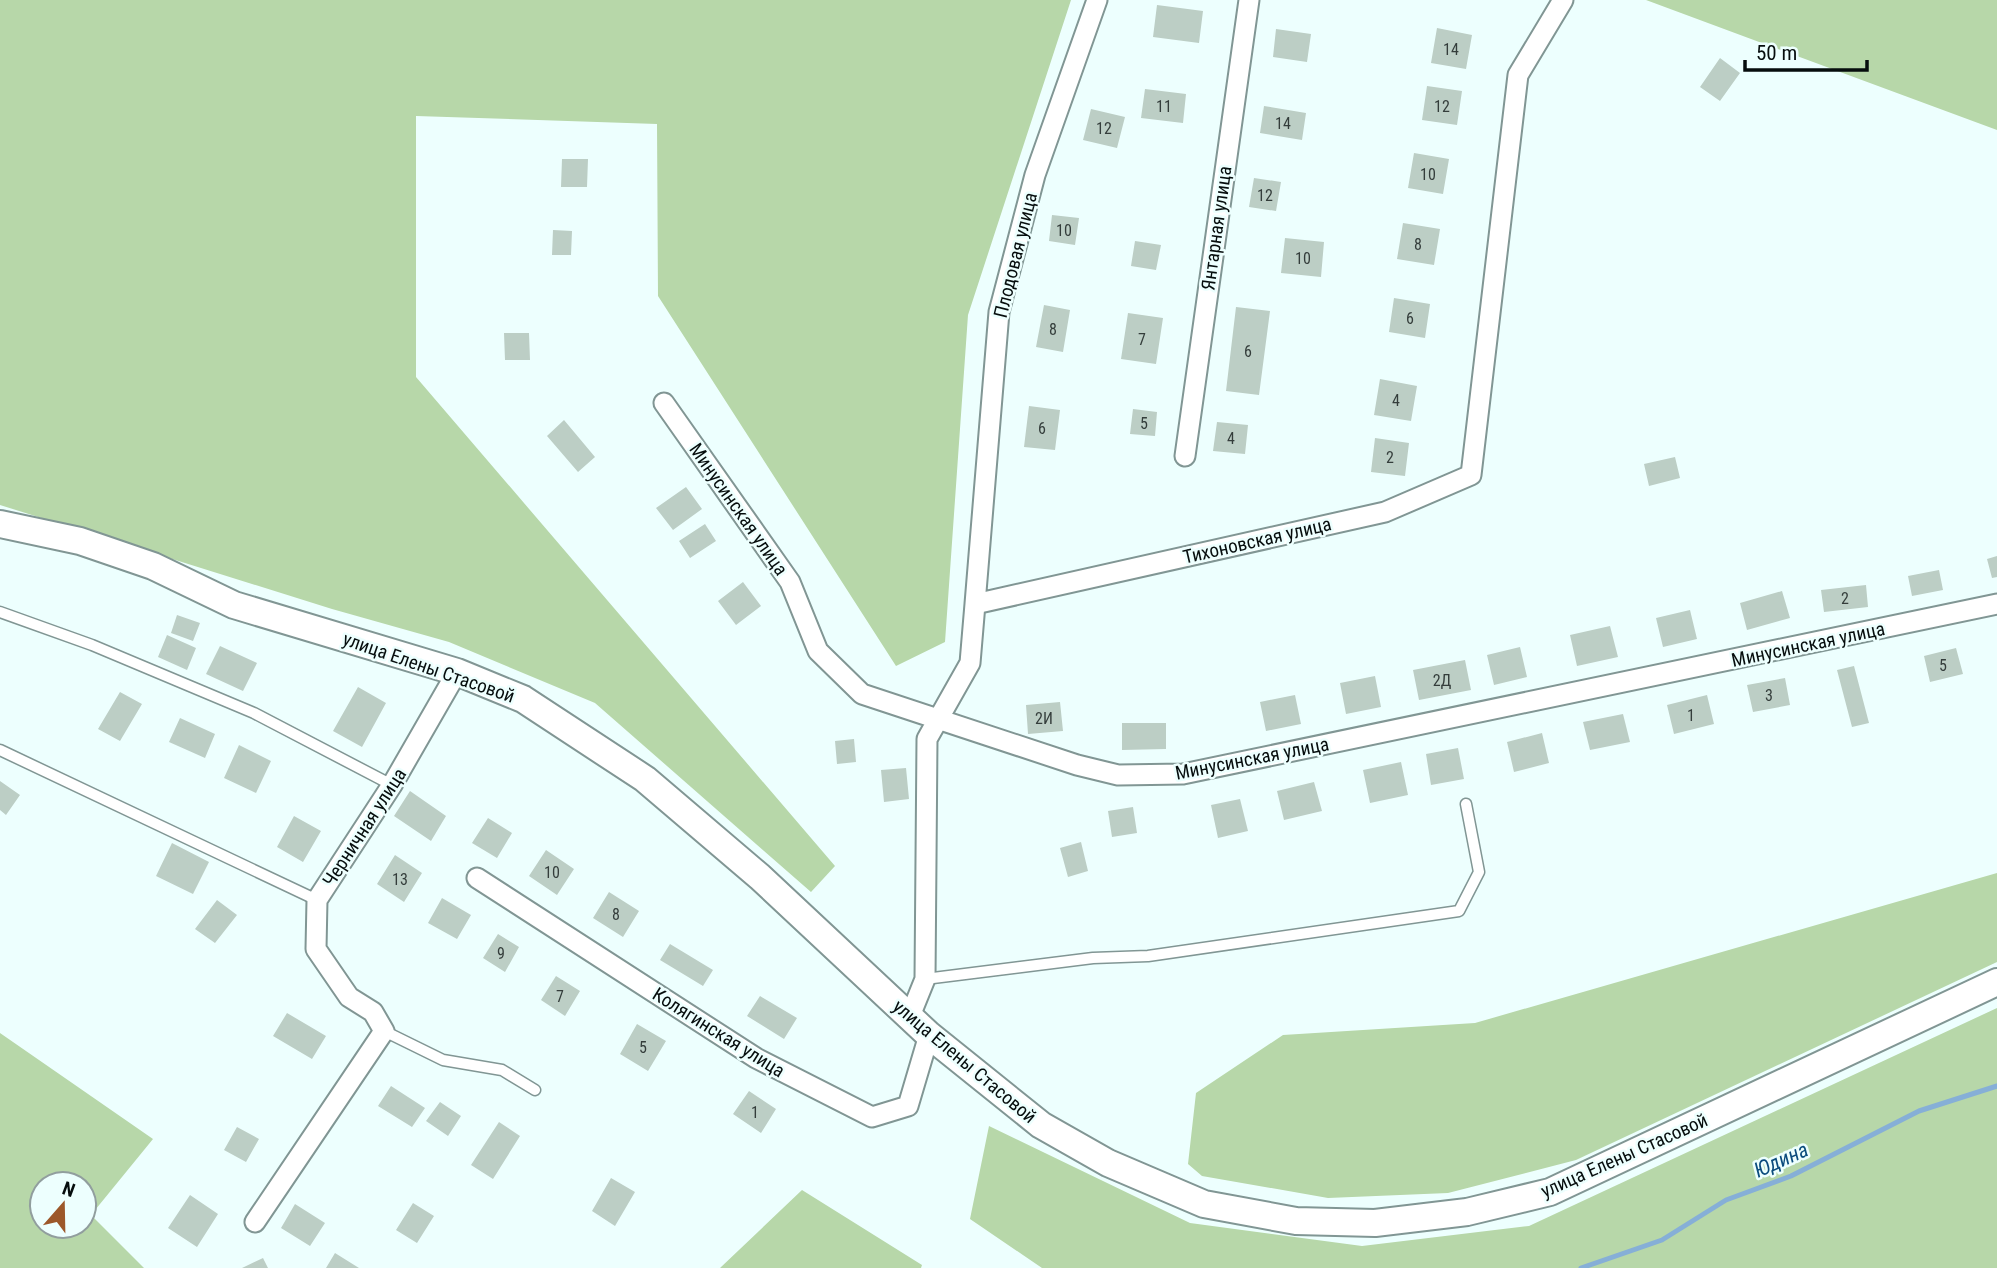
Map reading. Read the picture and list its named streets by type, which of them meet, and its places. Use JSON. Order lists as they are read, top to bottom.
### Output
{
  "streets": {
    "main road": ["улица Елены Стасовой"],
    "street": [
      "Янтарная улица",
      "Плодовая улица",
      "Минусинская улица",
      "Тихоновская улица",
      "Черничная улица",
      "Колягинская улица"
    ]
  },
  "crossings": [
    ["Плодовая улица", "Тихоновская улица"],
    ["улица Елены Стасовой", "Черничная улица"],
    ["улица Елены Стасовой", "Колягинская улица"]
  ],
  "water": ["Юдина"],
  "house_numbers": [
    "14",
    "11",
    "12",
    "14",
    "12",
    "10",
    "12",
    "10",
    "8",
    "10",
    "6",
    "8",
    "7",
    "6",
    "4",
    "5",
    "6",
    "4",
    "2",
    "2",
    "5",
    "2Д",
    "3",
    "1",
    "2И",
    "10",
    "13",
    "8",
    "9",
    "7",
    "5",
    "1"
  ],
  "scale_bar": "50 m",
  "north": "top"
}
